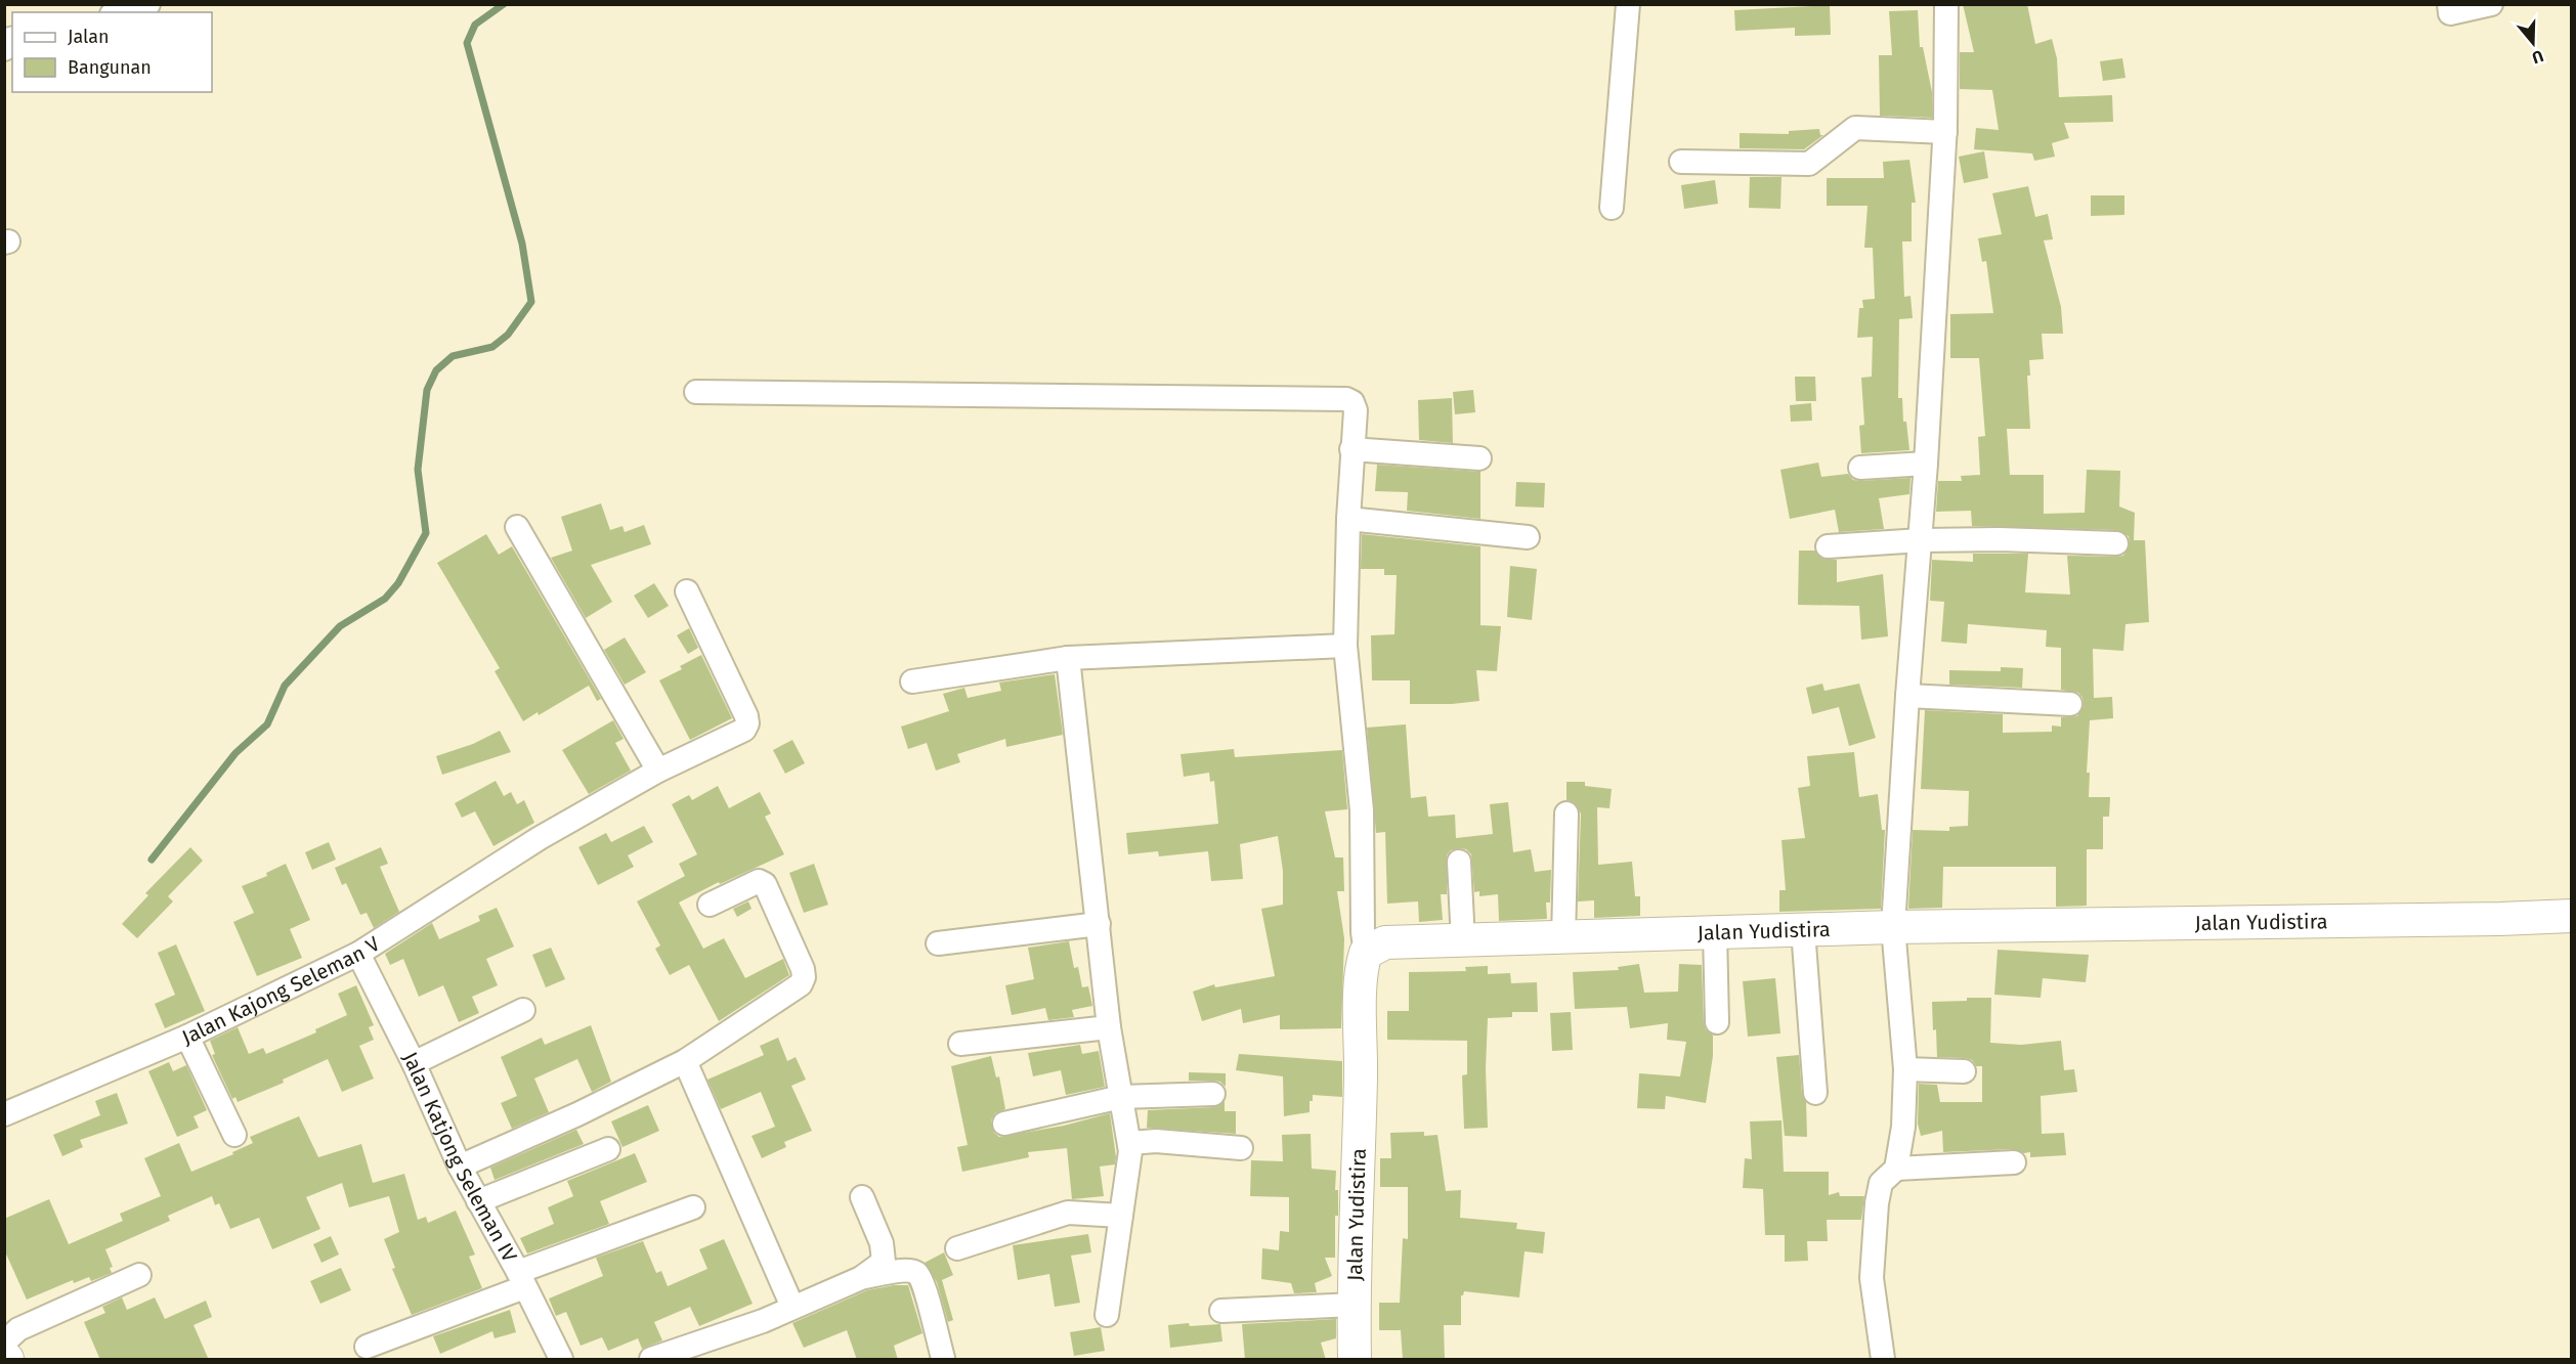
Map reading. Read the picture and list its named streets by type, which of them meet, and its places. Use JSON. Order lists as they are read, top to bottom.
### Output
{
  "streets": {
    "street": ["Jalan Yudistira", "Jalan Kajong Seleman V", "Jalan Katjong Seleman IV"]
  },
  "crossings": [
    ["Jalan Kajong Seleman V", "Jalan Katjong Seleman IV"]
  ],
  "legend": ["Jalan", "Bangunan"],
  "north": "bottom"
}
